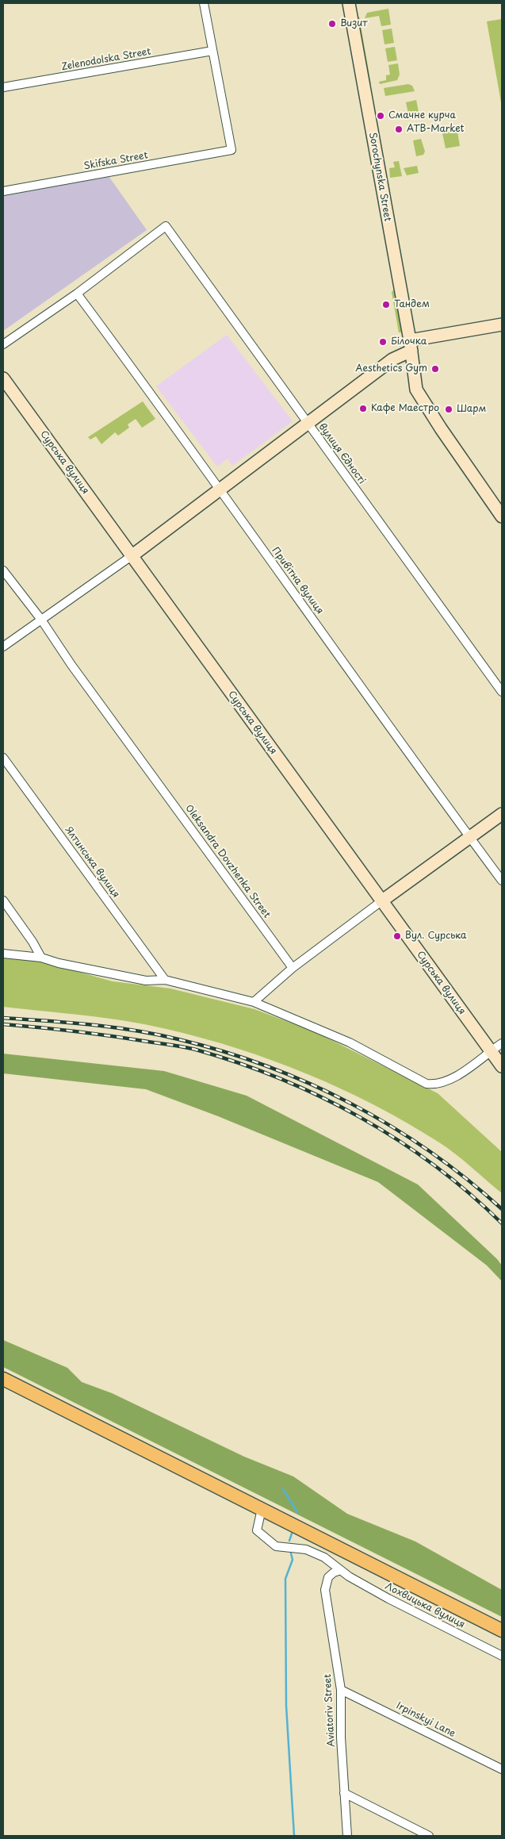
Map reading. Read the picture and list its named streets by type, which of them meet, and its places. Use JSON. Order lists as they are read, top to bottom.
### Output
{
  "streets": {
    "street": [
      "Zelenodolska Street",
      "Skifska Street",
      "Sorochynska Street",
      "вулиця Єдності",
      "Сурська вулиця",
      "Привітна вулиця",
      "Oleksandra Dovzhenka Street",
      "Ялтинська вулиця",
      "Лохвицька вулиця",
      "Aviatoriv Street",
      "Irpinskyi Lane"
    ]
  },
  "crossings": [
    ["Zelenodolska Street", "Skifska Street"],
    ["вулиця Єдності", "Привітна вулиця"],
    ["Лохвицька вулиця", "Aviatoriv Street"],
    ["Aviatoriv Street", "Irpinskyi Lane"]
  ],
  "places": [
    "Визит",
    "Смачне курча",
    "ATB-Market",
    "Тандем",
    "Білочка",
    "Aesthetics Gym",
    "Кафе Маестро",
    "Шарм",
    "Вул. Сурська"
  ]
}
